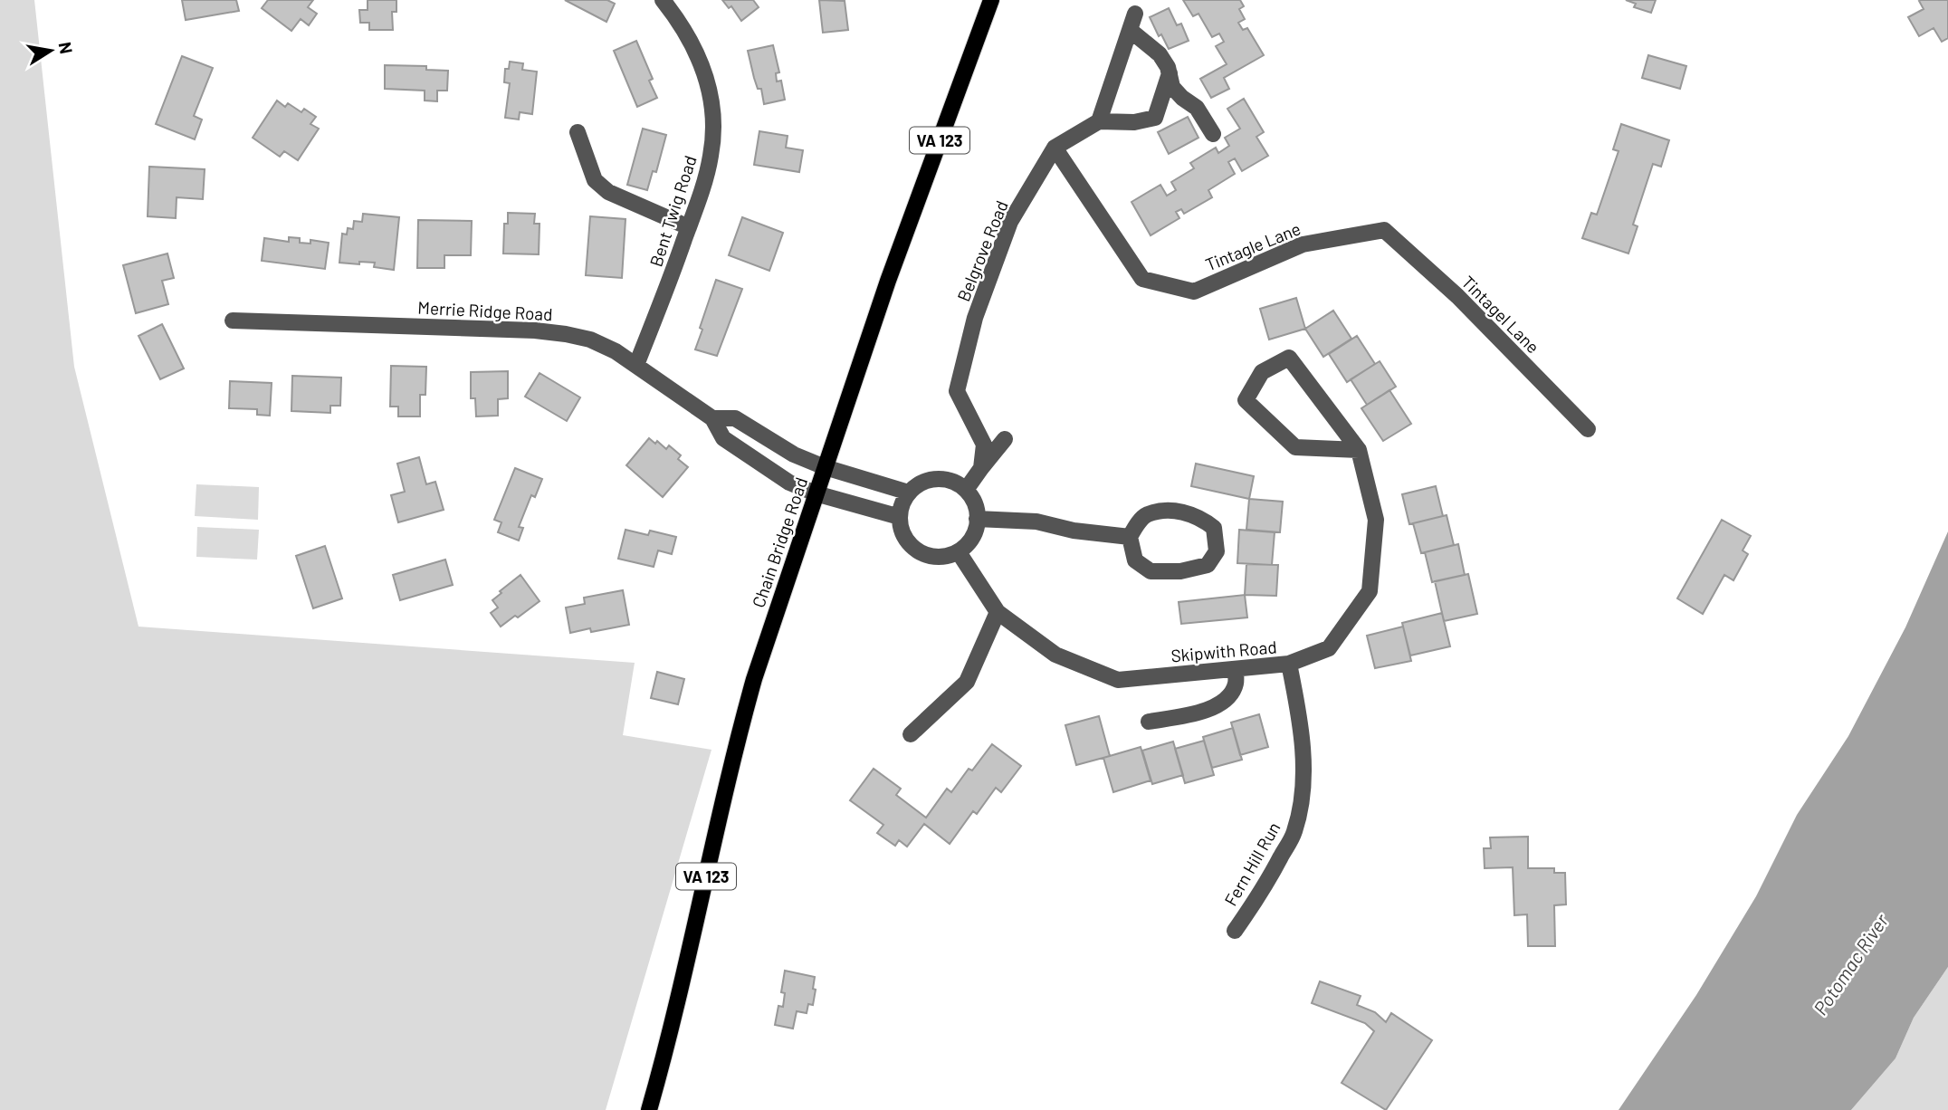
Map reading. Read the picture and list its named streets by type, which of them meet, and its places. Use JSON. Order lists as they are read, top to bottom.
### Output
{
  "streets": {
    "main road": ["VA 123", "Chain Bridge Road"],
    "street": [
      "Bent Twig Road",
      "Tintagle Lane",
      "Belgrove Road",
      "Merrie Ridge Road",
      "Tintagel Lane",
      "Skipwith Road",
      "Fern Hill Run"
    ]
  },
  "crossings": [
    ["Bent Twig Road", "Merrie Ridge Road"],
    ["Tintagle Lane", "Belgrove Road"],
    ["Tintagle Lane", "Tintagel Lane"],
    ["Merrie Ridge Road", "Chain Bridge Road"],
    ["Merrie Ridge Road", "Skipwith Road"],
    ["Skipwith Road", "Fern Hill Run"]
  ],
  "water": ["Potomac River"],
  "north": "right"
}
